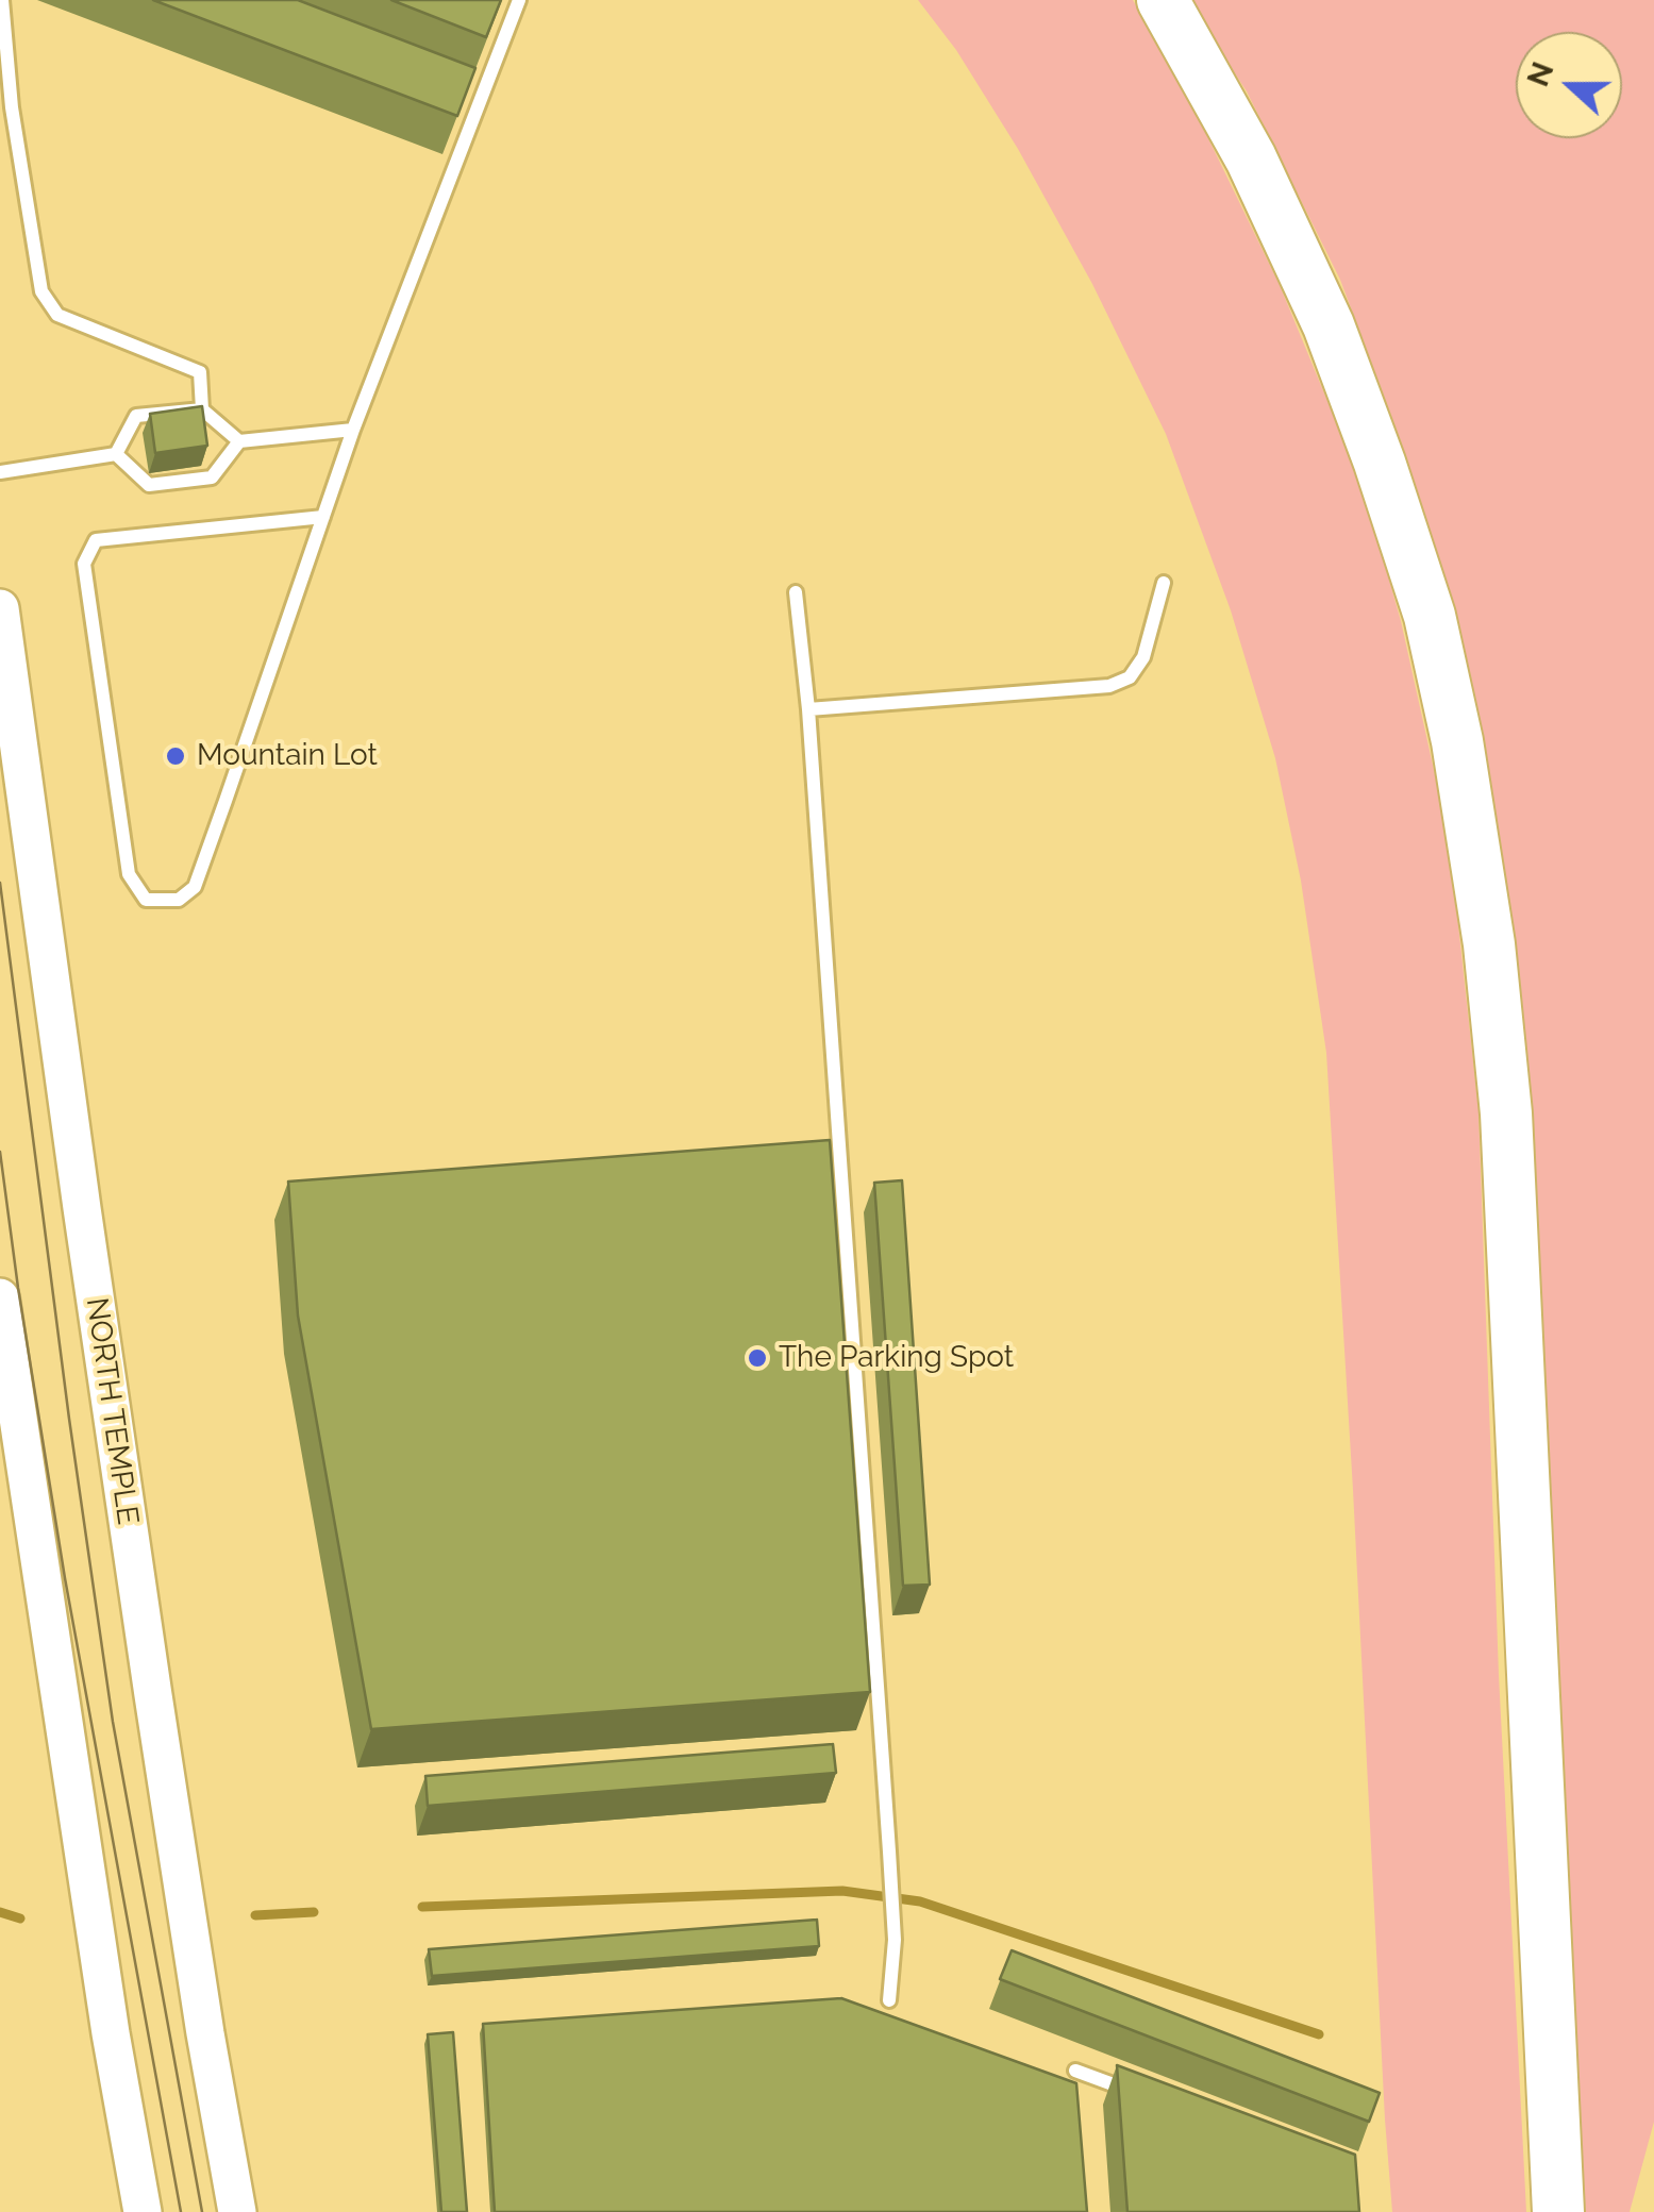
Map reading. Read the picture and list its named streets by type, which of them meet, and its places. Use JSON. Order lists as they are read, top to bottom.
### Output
{
  "streets": {
    "main road": ["NORTH TEMPLE"]
  },
  "places": ["Mountain Lot", "The Parking Spot"],
  "north": "left"
}
